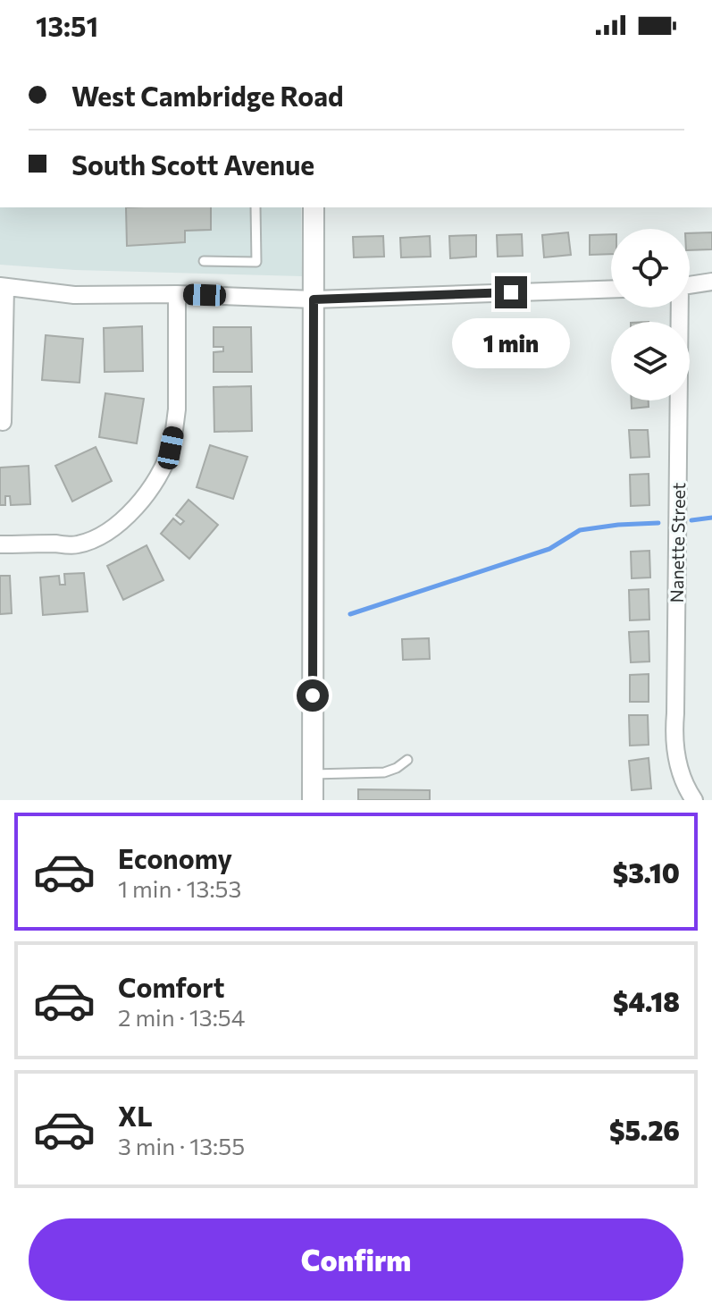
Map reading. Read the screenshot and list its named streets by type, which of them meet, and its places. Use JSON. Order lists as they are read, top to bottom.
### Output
{
  "streets": {
    "street": ["Nanette Street"]
  },
  "page": {
    "status": "13:51",
    "banner": ["West Cambridge Road", "South Scott Avenue"],
    "bubble": "1 min",
    "list": [
      {
        "name": "Economy",
        "note": "1 min · 13:53",
        "value": "$3.10"
      },
      {
        "name": "Comfort",
        "note": "2 min · 13:54",
        "value": "$4.18"
      },
      {
        "name": "XL",
        "note": "3 min · 13:55",
        "value": "$5.26"
      }
    ],
    "buttons": "Confirm"
  }
}
